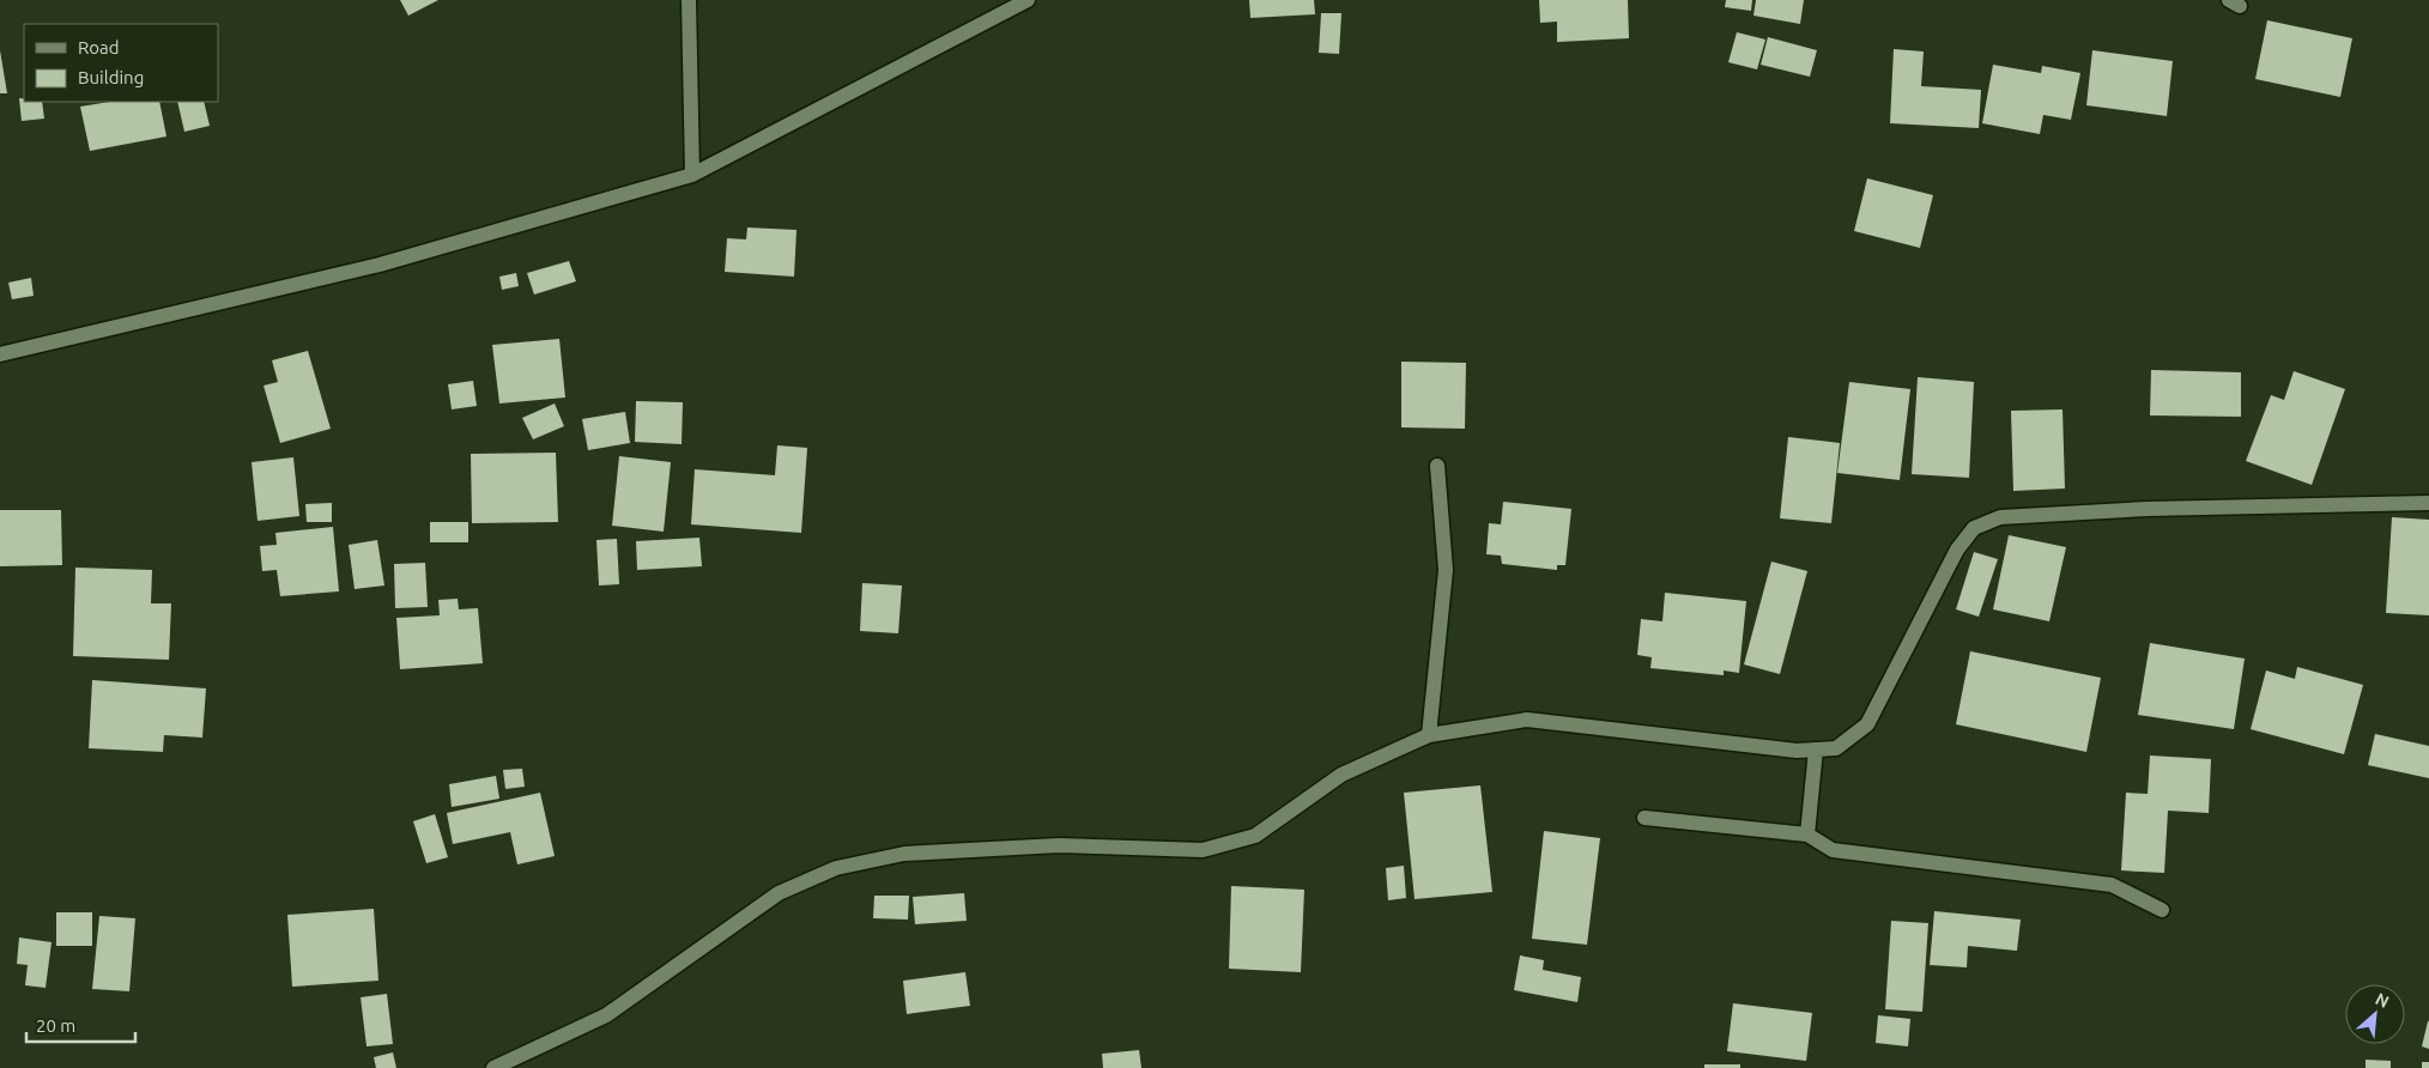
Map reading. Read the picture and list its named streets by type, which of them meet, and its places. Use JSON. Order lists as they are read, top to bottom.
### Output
{
  "legend": ["Road", "Building"],
  "scale_bar": "20 m",
  "north": "top right"
}
